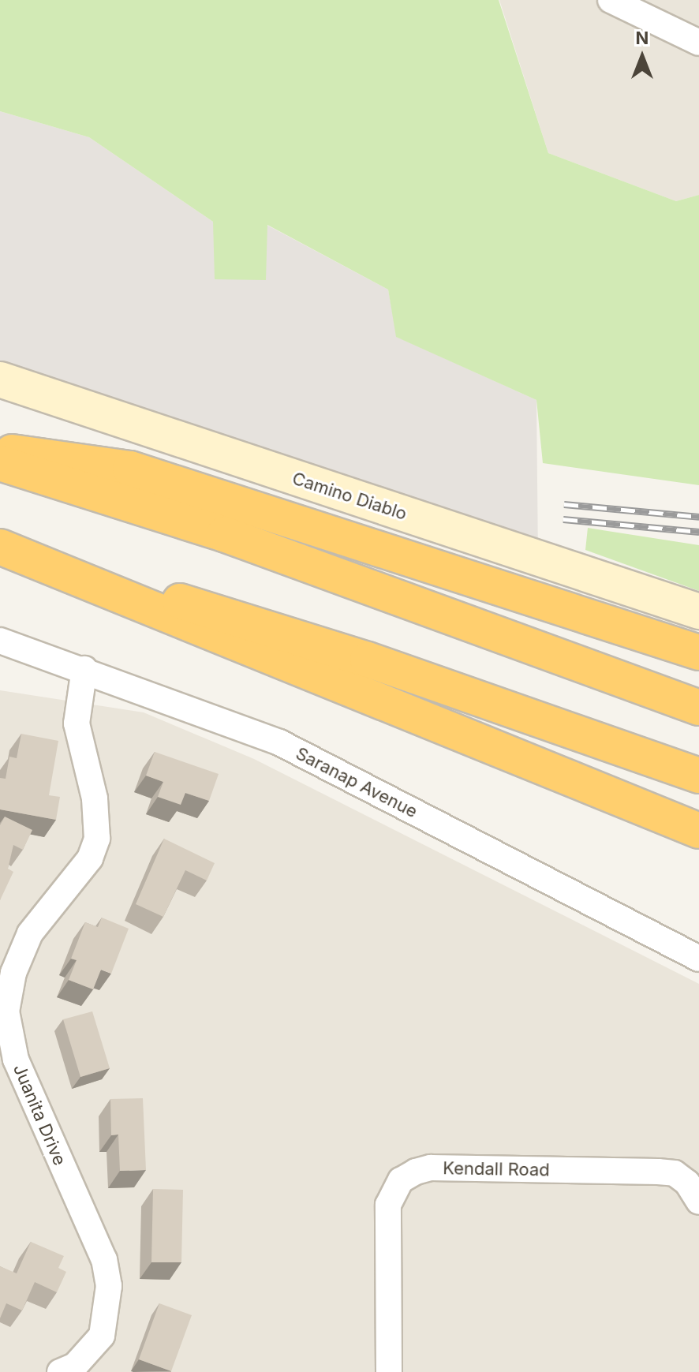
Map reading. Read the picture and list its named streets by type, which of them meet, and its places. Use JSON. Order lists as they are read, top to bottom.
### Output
{
  "streets": {
    "street": [
      "Camino Diablo",
      "Saranap Avenue",
      "Juanita Drive",
      "Kendall Road"
    ]
  },
  "crossings": [
    ["Saranap Avenue", "Juanita Drive"]
  ],
  "north": "top"
}
